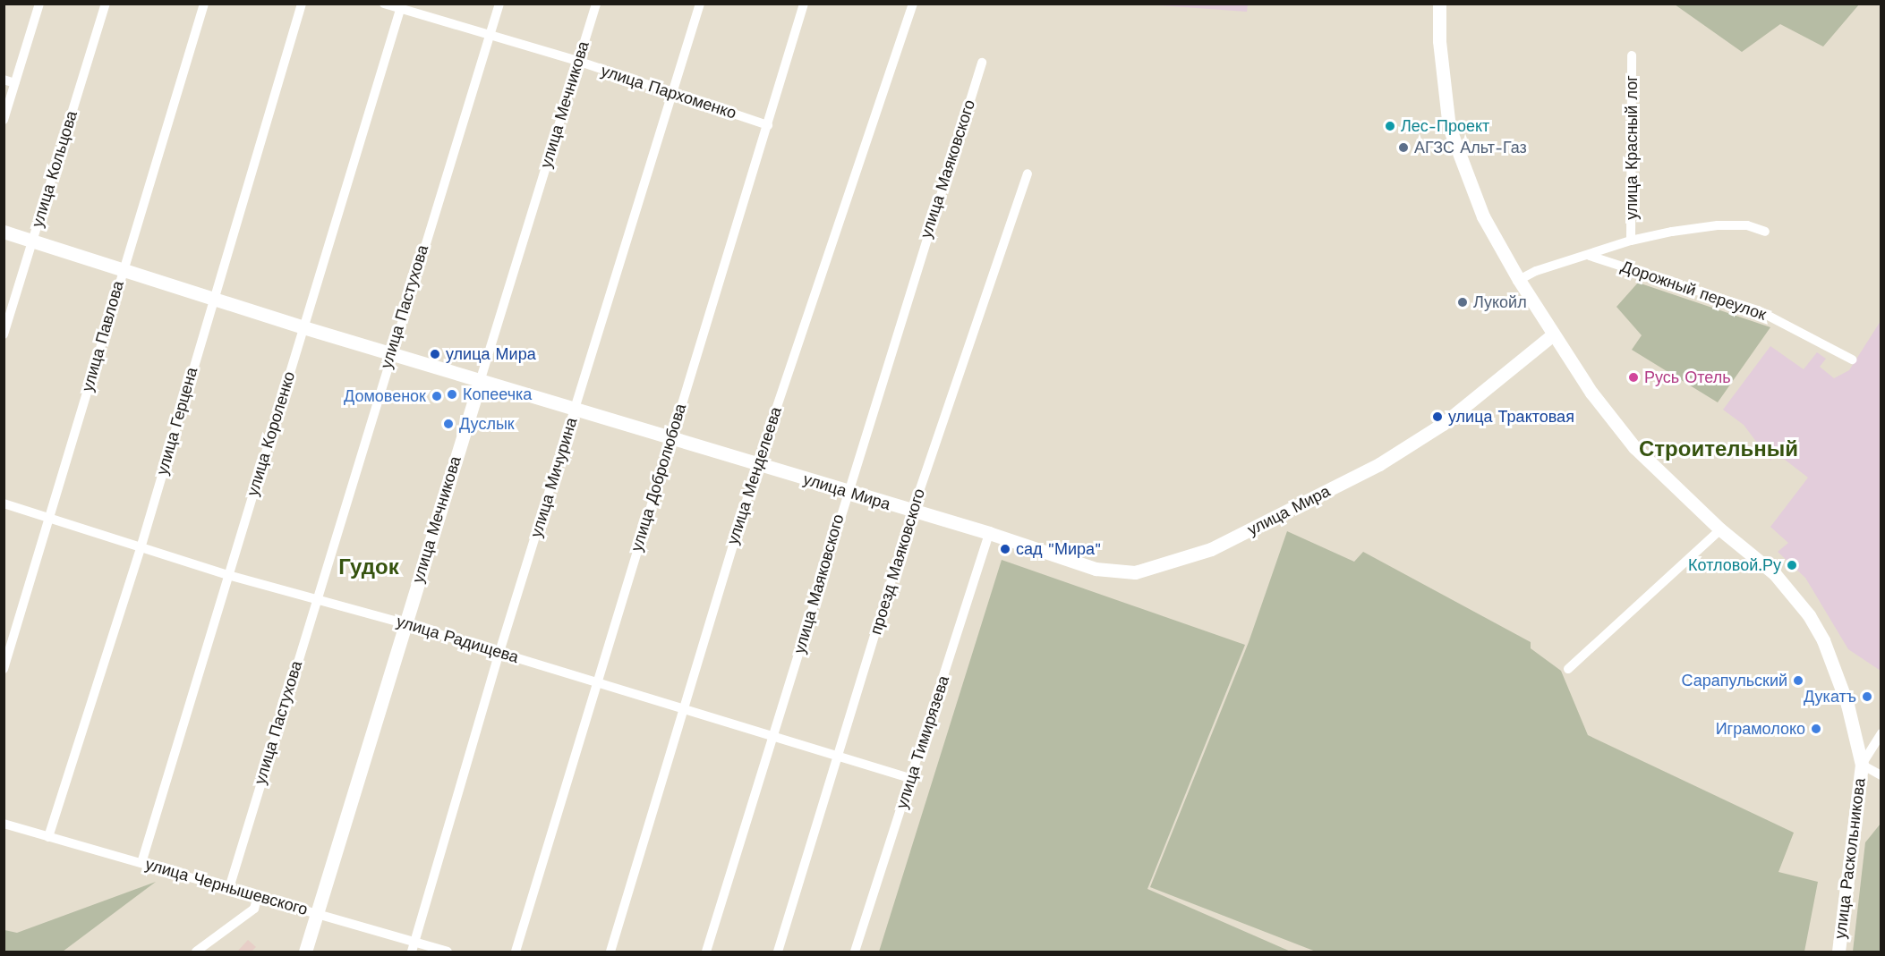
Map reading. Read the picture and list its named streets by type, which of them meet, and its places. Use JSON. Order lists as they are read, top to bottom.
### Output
{
  "streets": {
    "main road": ["улица Мечникова", "улица Мира", "улица Раскольникова"],
    "street": [
      "улица Пархоменко",
      "улица Красный лог",
      "улица Кольцова",
      "улица Маяковского",
      "Дорожный переулок",
      "улица Пастухова",
      "улица Павлова",
      "улица Герцена",
      "улица Короленко",
      "улица Менделеева",
      "улица Мичурина",
      "улица Добролюбова",
      "проезд Маяковского",
      "улица Радищева",
      "улица Тимирязева",
      "улица Чернышевского"
    ]
  },
  "crossings": [
    ["улица Пархоменко", "улица Мечникова"],
    ["улица Пархоменко", "улица Пастухова"],
    ["улица Пархоменко", "улица Короленко"],
    ["улица Пархоменко", "улица Мичурина"],
    ["улица Пархоменко", "улица Добролюбова"],
    ["улица Мечникова", "улица Мира"],
    ["улица Мечникова", "улица Радищева"],
    ["улица Мечникова", "улица Чернышевского"],
    ["улица Красный лог", "Дорожный переулок"],
    ["улица Красный лог", "улица Раскольникова"],
    ["улица Кольцова", "улица Мира"],
    ["улица Маяковского", "улица Мира"],
    ["улица Маяковского", "улица Радищева"],
    ["улица Пастухова", "улица Мира"],
    ["улица Пастухова", "улица Радищева"],
    ["улица Пастухова", "улица Чернышевского"],
    ["улица Павлова", "улица Мира"],
    ["улица Павлова", "улица Радищева"],
    ["улица Герцена", "улица Мира"],
    ["улица Герцена", "улица Радищева"],
    ["улица Герцена", "улица Чернышевского"],
    ["улица Короленко", "улица Мира"],
    ["улица Короленко", "улица Радищева"],
    ["улица Короленко", "улица Чернышевского"],
    ["улица Менделеева", "улица Мира"],
    ["улица Менделеева", "улица Радищева"],
    ["улица Мичурина", "улица Мира"],
    ["улица Мичурина", "улица Радищева"],
    ["улица Мичурина", "улица Чернышевского"],
    ["улица Добролюбова", "улица Мира"],
    ["улица Добролюбова", "улица Радищева"],
    ["улица Мира", "проезд Маяковского"],
    ["улица Мира", "улица Тимирязева"],
    ["улица Мира", "улица Раскольникова"],
    ["проезд Маяковского", "улица Радищева"],
    ["улица Радищева", "улица Тимирязева"]
  ],
  "districts": ["Строительный", "Гудок"],
  "places": [
    "Лес-Проект",
    "АГЗС Альт-Газ",
    "Лукойл",
    "улица Мира",
    "Русь Отель",
    "Копеечка",
    "Домовенок",
    "улица Трактовая",
    "Дуслык",
    "сад \"Мира\"",
    "Котловой.Ру",
    "Сарапульский",
    "Дукатъ",
    "Играмолоко"
  ]
}
